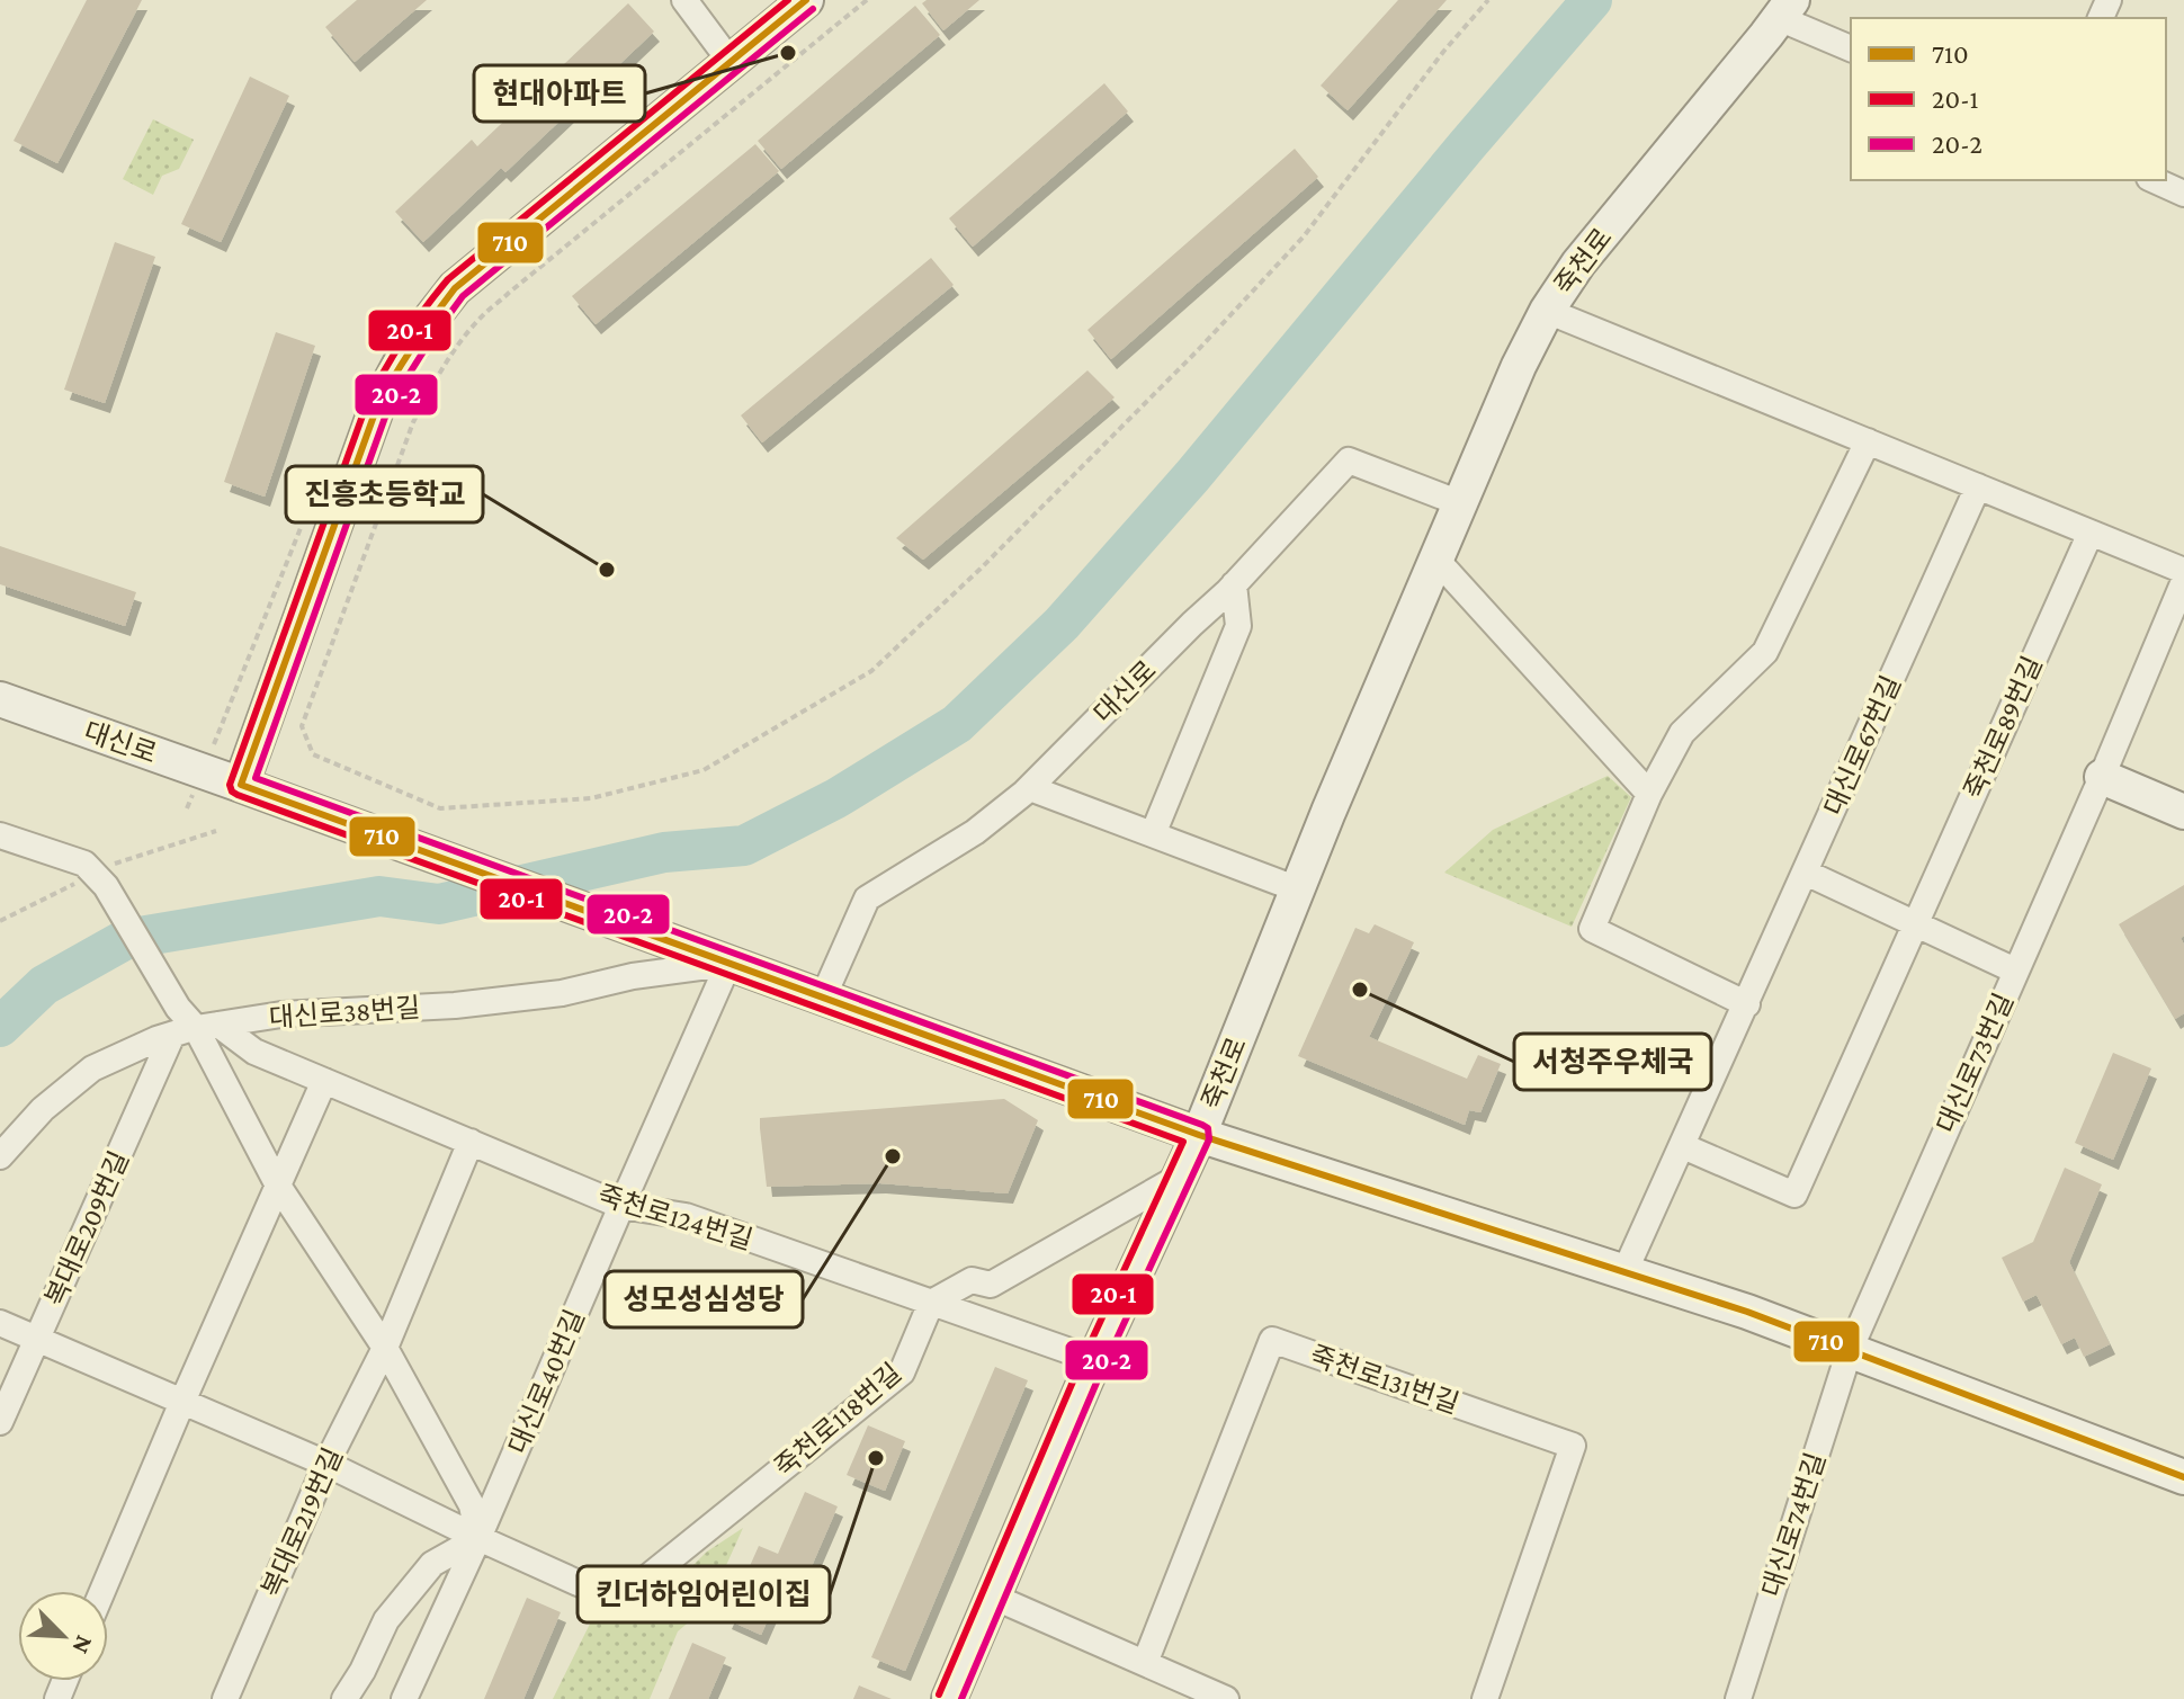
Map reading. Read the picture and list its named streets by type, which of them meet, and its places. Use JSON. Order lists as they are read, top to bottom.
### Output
{
  "streets": {
    "street": [
      "죽천로",
      "대신로",
      "죽천로89번길",
      "대신로67번길",
      "대신로38번길",
      "대신로73번길",
      "죽천로124번길",
      "복대로209번길",
      "죽천로131번길",
      "대신로40번길",
      "죽천로118번길",
      "복대로219번길",
      "대신로74번길"
    ]
  },
  "crossings": [
    ["죽천로", "대신로"],
    ["죽천로", "죽천로124번길"],
    ["대신로", "대신로38번길"],
    ["대신로", "대신로40번길"],
    ["대신로38번길", "죽천로124번길"],
    ["대신로38번길", "복대로209번길"],
    ["대신로38번길", "대신로40번길"],
    ["대신로73번길", "대신로74번길"],
    ["죽천로124번길", "복대로209번길"],
    ["죽천로124번길", "대신로40번길"],
    ["죽천로124번길", "죽천로118번길"],
    ["죽천로124번길", "복대로219번길"],
    ["복대로209번길", "죽천로118번길"],
    ["대신로40번길", "죽천로118번길"],
    ["죽천로118번길", "복대로219번길"]
  ],
  "places": [
    "현대아파트",
    "진흥초등학교",
    "서청주우체국",
    "성모성심성당",
    "킨더하임어린이집"
  ],
  "lines": ["transit line 710", "transit line 20-1", "transit line 20-2"],
  "legend": ["710", "20-1", "20-2"],
  "north": "bottom right"
}
